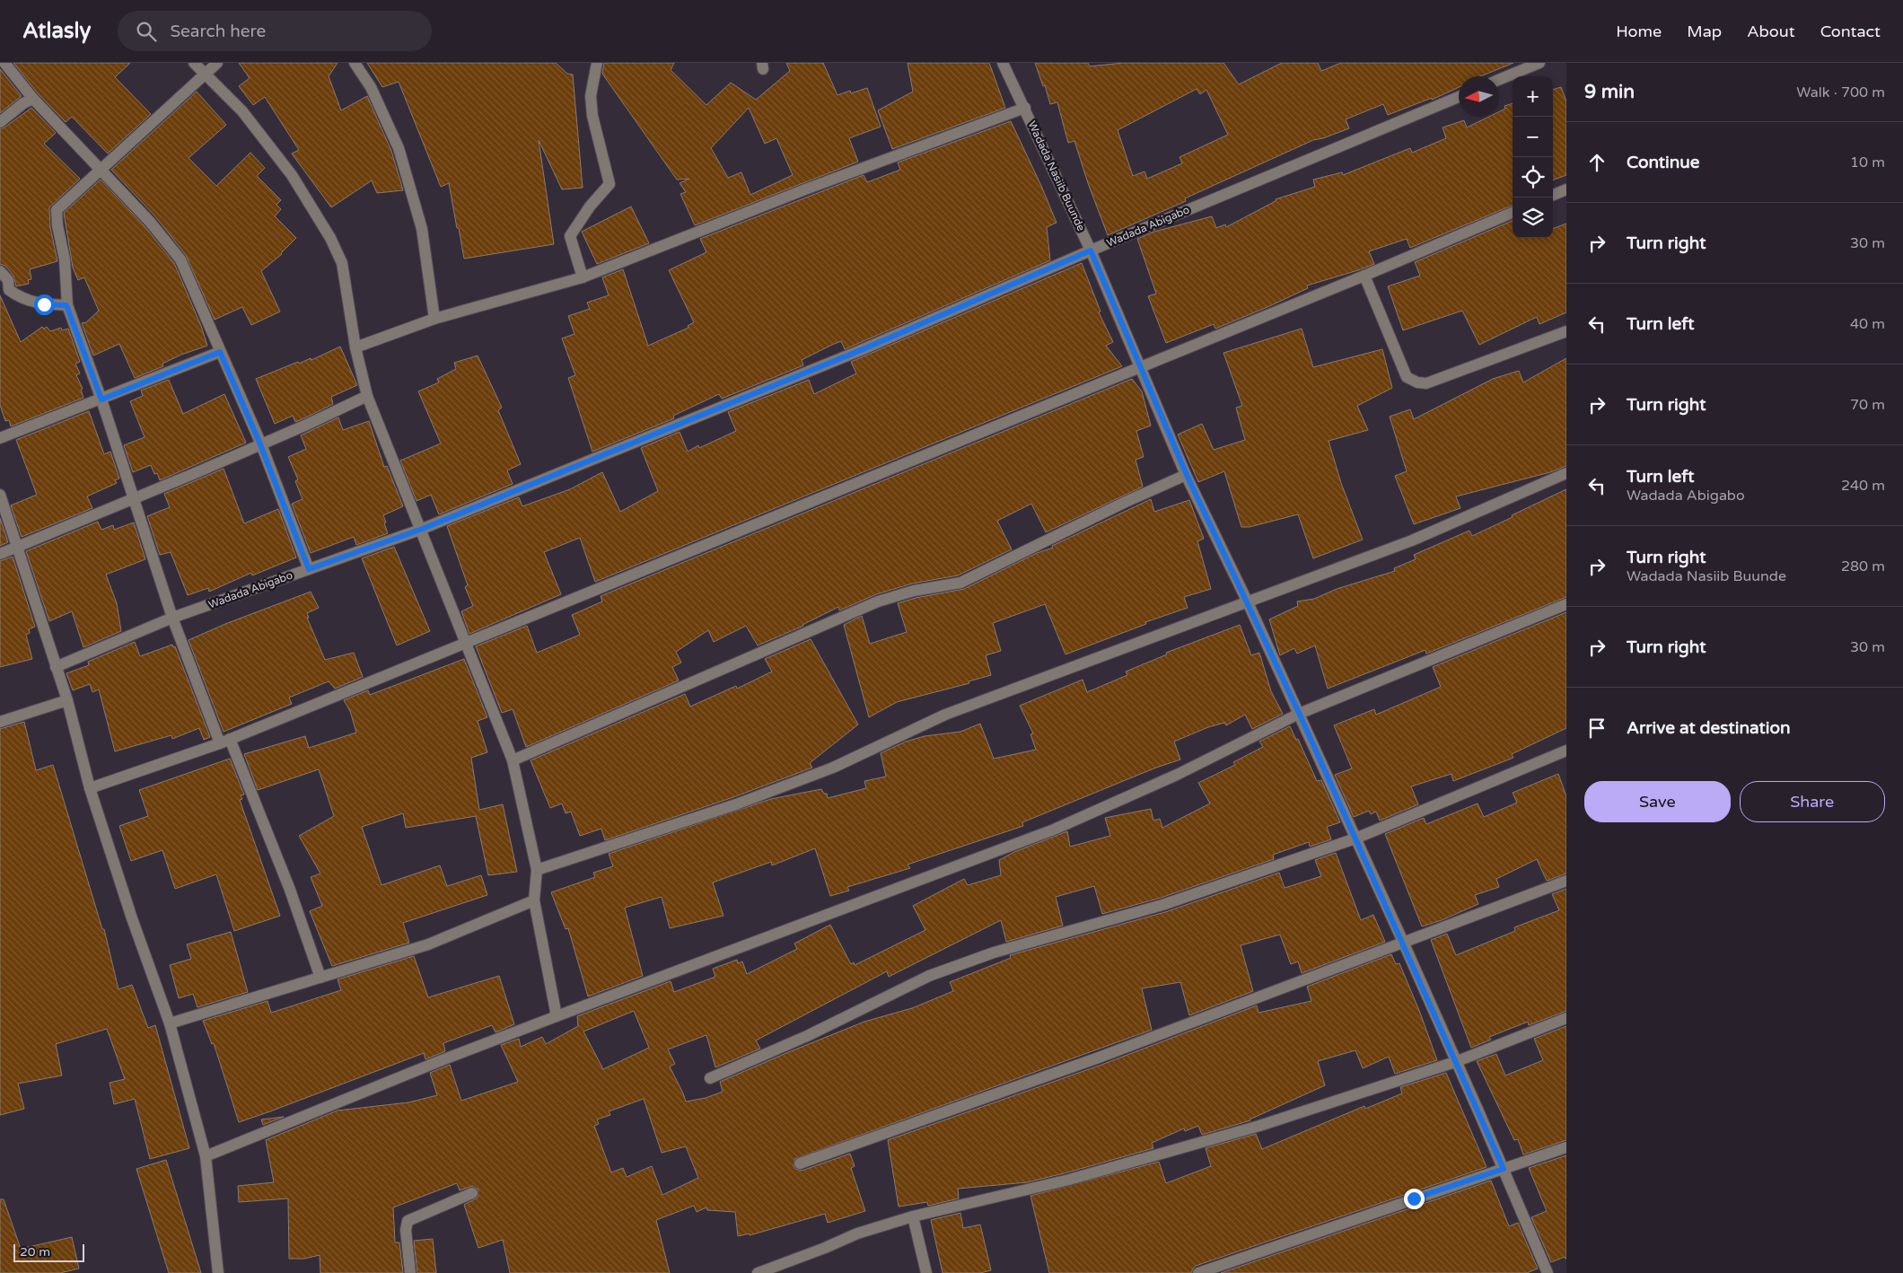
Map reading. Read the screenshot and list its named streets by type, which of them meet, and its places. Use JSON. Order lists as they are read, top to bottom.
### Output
{
  "streets": {
    "street": ["Wadada Nasiib Buunde", "Wadada Abigabo"]
  },
  "crossings": [
    ["Wadada Nasiib Buunde", "Wadada Abigabo"]
  ],
  "scale_bar": "20 m",
  "north": "left",
  "page": {
    "header": "Atlasly",
    "search": "Search here",
    "nav": [
      "Home",
      "Map",
      "About",
      "Contact"
    ],
    "heading": ["9 min", "Walk · 700 m"],
    "map_buttons": ["+", "−"],
    "list": [
      ["Continue", "10 m"],
      ["Turn right", "30 m"],
      ["Turn left", "40 m"],
      ["Turn right", "70 m"],
      ["Turn left", "Wadada Abigabo", "240 m"],
      ["Turn right", "Wadada Nasiib Buunde", "280 m"],
      ["Turn right", "30 m"],
      "Arrive at destination"
    ],
    "buttons": ["Save", "Share"],
    "scale": "20 m"
  }
}
